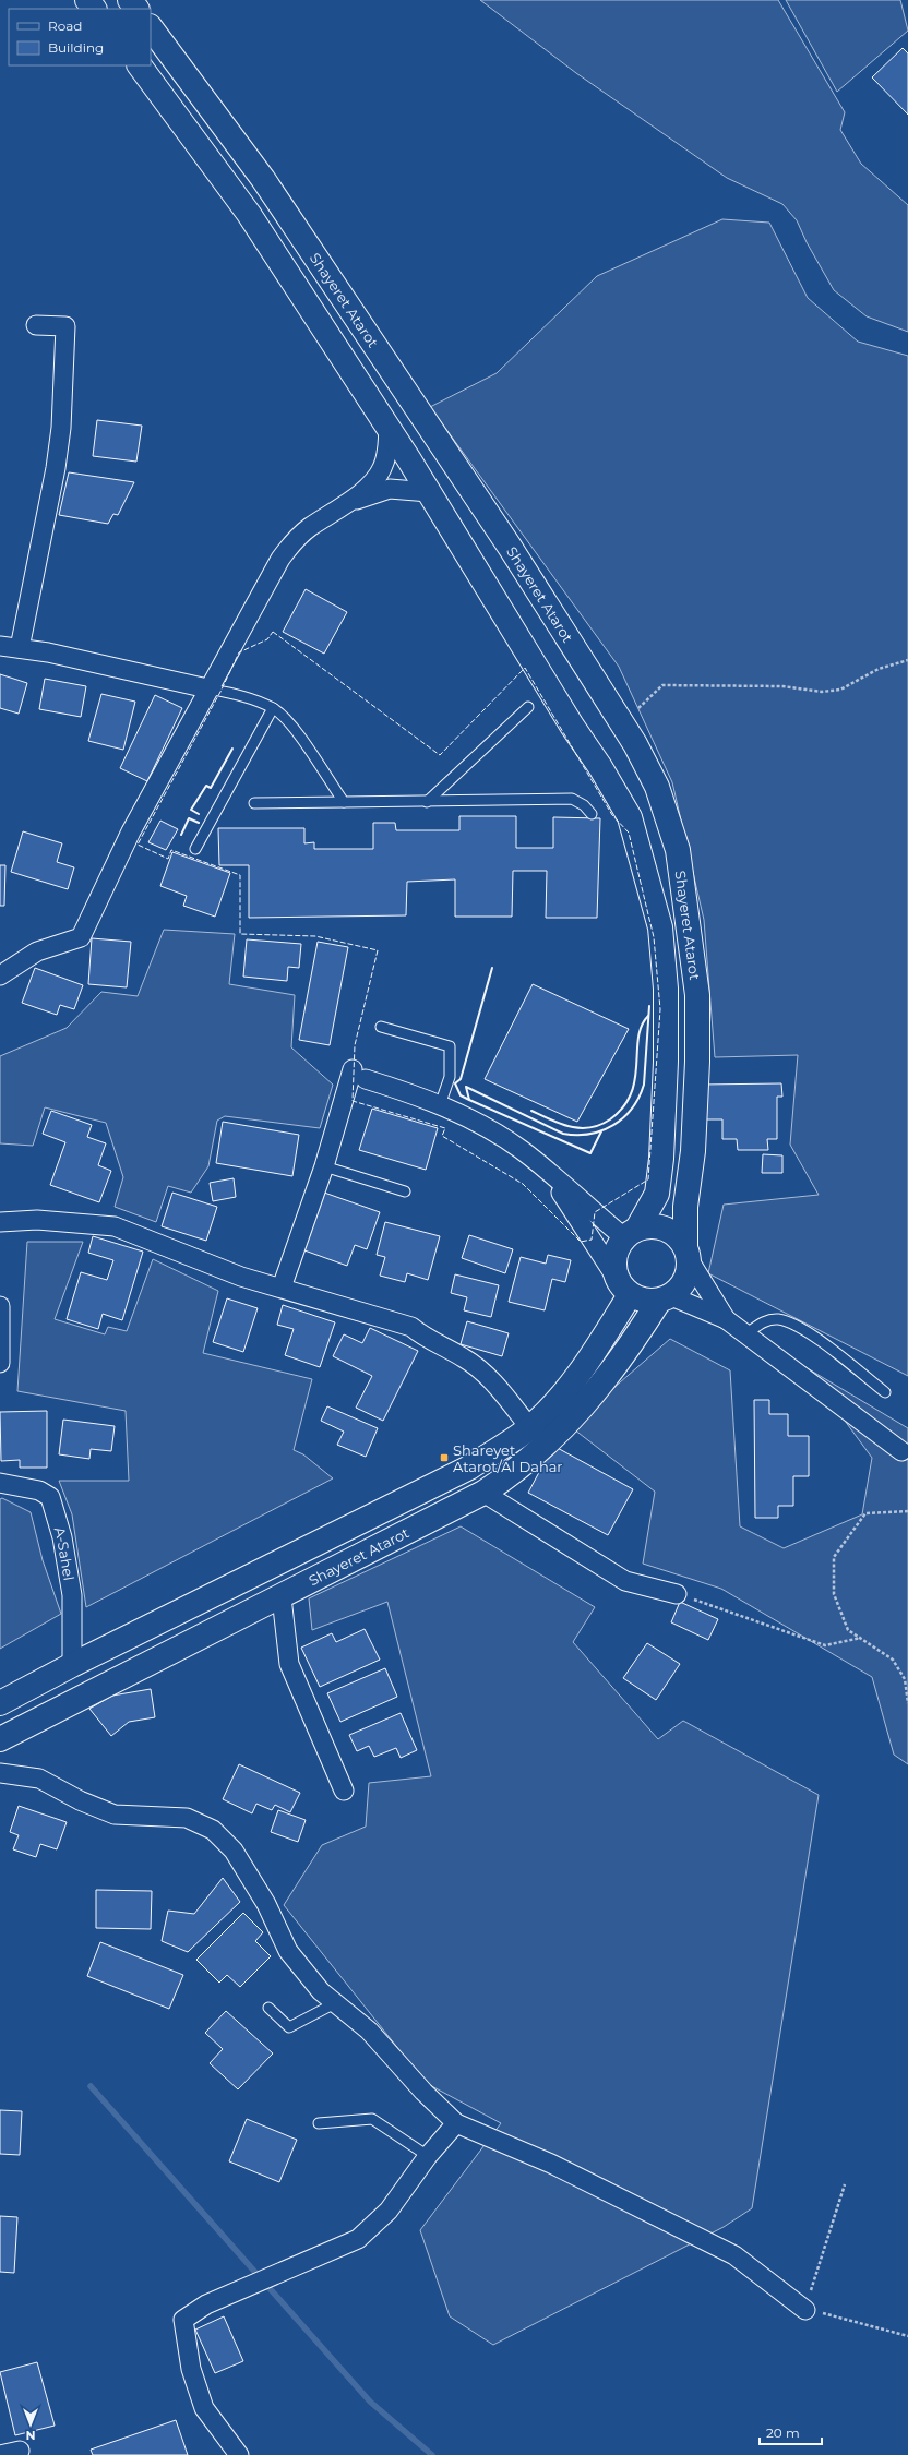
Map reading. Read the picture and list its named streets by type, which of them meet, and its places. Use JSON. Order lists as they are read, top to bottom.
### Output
{
  "streets": {
    "main road": ["Shayeret Atarot"],
    "street": ["A-Sahel"]
  },
  "places": {
    "transit": ["Shareyet Atarot/Al Dahar"]
  },
  "legend": ["Road", "Building"],
  "scale_bar": "20 m",
  "north": "bottom"
}
